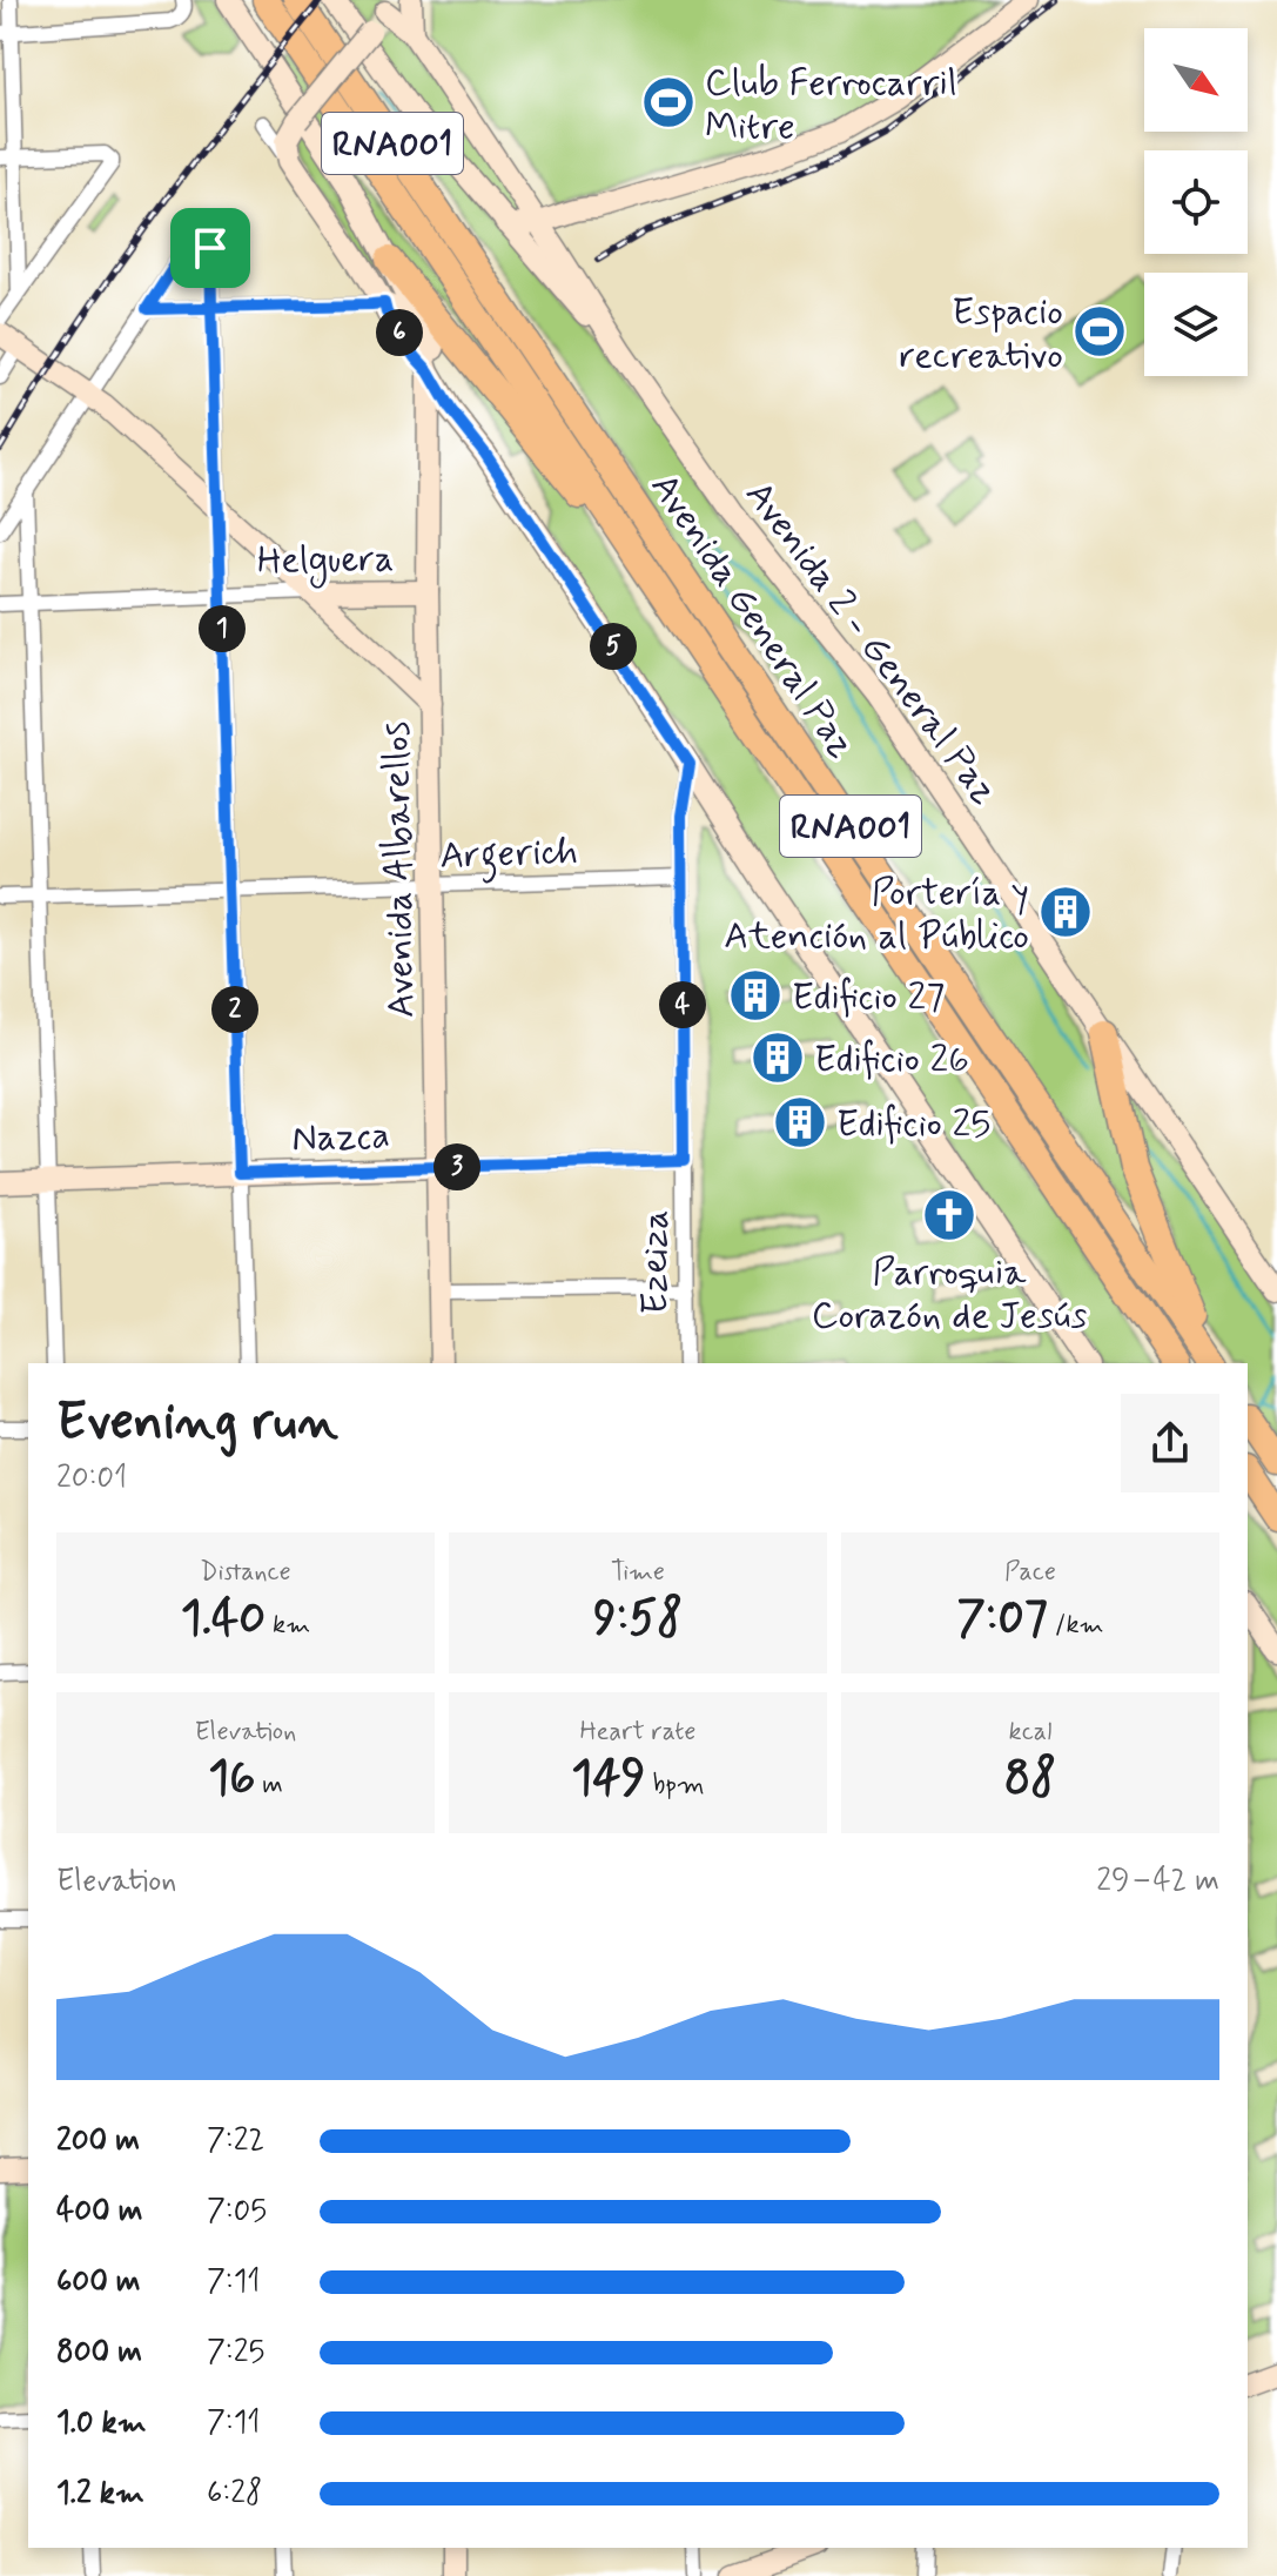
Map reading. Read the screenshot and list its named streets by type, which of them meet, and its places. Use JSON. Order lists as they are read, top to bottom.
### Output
{
  "streets": {
    "highway": ["RNA001", "Avenida General Paz"],
    "street": [
      "Helguera",
      "Avenida 2 - General Paz",
      "Argerich",
      "Avenida Albarellos",
      "Nazca",
      "Ezeiza"
    ]
  },
  "crossings": [
    ["Helguera", "Avenida Albarellos"],
    ["Argerich", "Avenida Albarellos"],
    ["Argerich", "Ezeiza"],
    ["Avenida Albarellos", "Nazca"],
    ["Nazca", "Ezeiza"]
  ],
  "places": {
    "sports": ["Club Ferrocarril Mitre", "Espacio recreativo"],
    "building": [
      "Portería y Atención al Público",
      "Edificio 27",
      "Edificio 26",
      "Edificio 25"
    ],
    "church": ["Parroquia Corazón de Jesús"]
  },
  "north": "bottom right",
  "page": {
    "pins": [
      "6",
      "1",
      "5",
      "4",
      "2",
      "3"
    ],
    "heading": ["Evening run", "20:01"],
    "stats": [
      ["Distance", "1.40 km"],
      ["Time", "9:58"],
      ["Pace", "7:07 /km"],
      ["Elevation", "16 m"],
      ["Heart rate", "149 bpm"],
      ["kcal", "88"]
    ],
    "chart": ["Elevation", "29–42 m"],
    "list": [
      {
        "name": "200 m",
        "note": "7:22"
      },
      {
        "name": "400 m",
        "note": "7:05"
      },
      {
        "name": "600 m",
        "note": "7:11"
      },
      {
        "name": "800 m",
        "note": "7:25"
      },
      {
        "name": "1.0 km",
        "note": "7:11"
      },
      {
        "name": "1.2 km",
        "note": "6:28"
      }
    ]
  }
}
